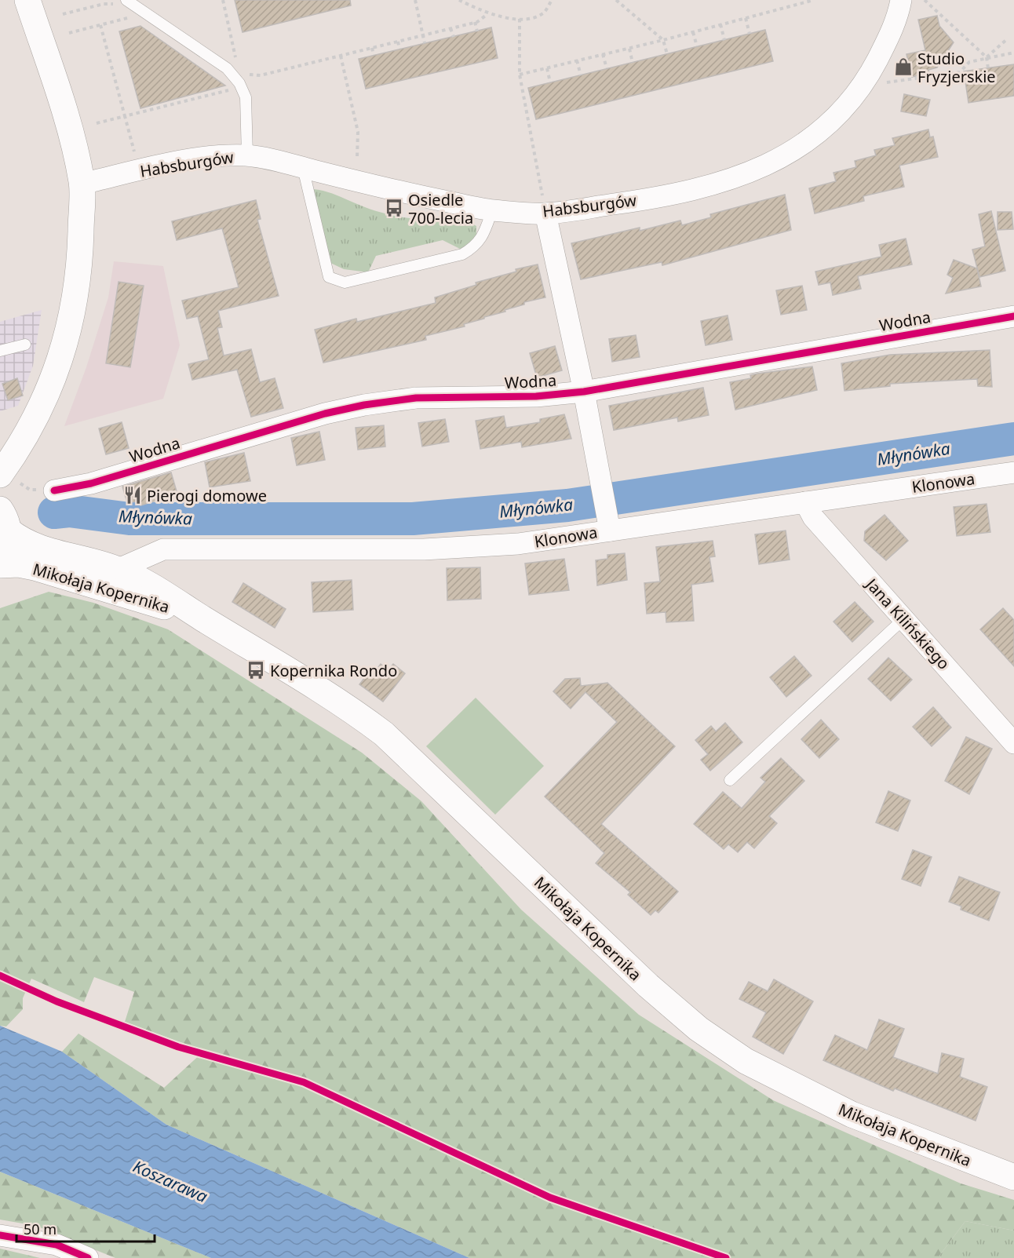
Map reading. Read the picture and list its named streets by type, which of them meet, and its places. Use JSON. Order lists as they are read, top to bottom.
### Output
{
  "streets": {
    "main road": ["Mikołaja Kopernika"],
    "street": [
      "Habsburgów",
      "Wodna",
      "Klonowa",
      "Jana Kilińskiego"
    ]
  },
  "crossings": [
    ["Klonowa", "Mikołaja Kopernika"],
    ["Klonowa", "Jana Kilińskiego"]
  ],
  "water": ["Młynówka", "Koszarawa"],
  "places": {
    "shop": ["Studio Fryzjerskie"],
    "bus stop": ["Osiedle 700-lecia", "Kopernika Rondo"],
    "restaurant": ["Pierogi domowe"]
  },
  "scale_bar": "50 m"
}
